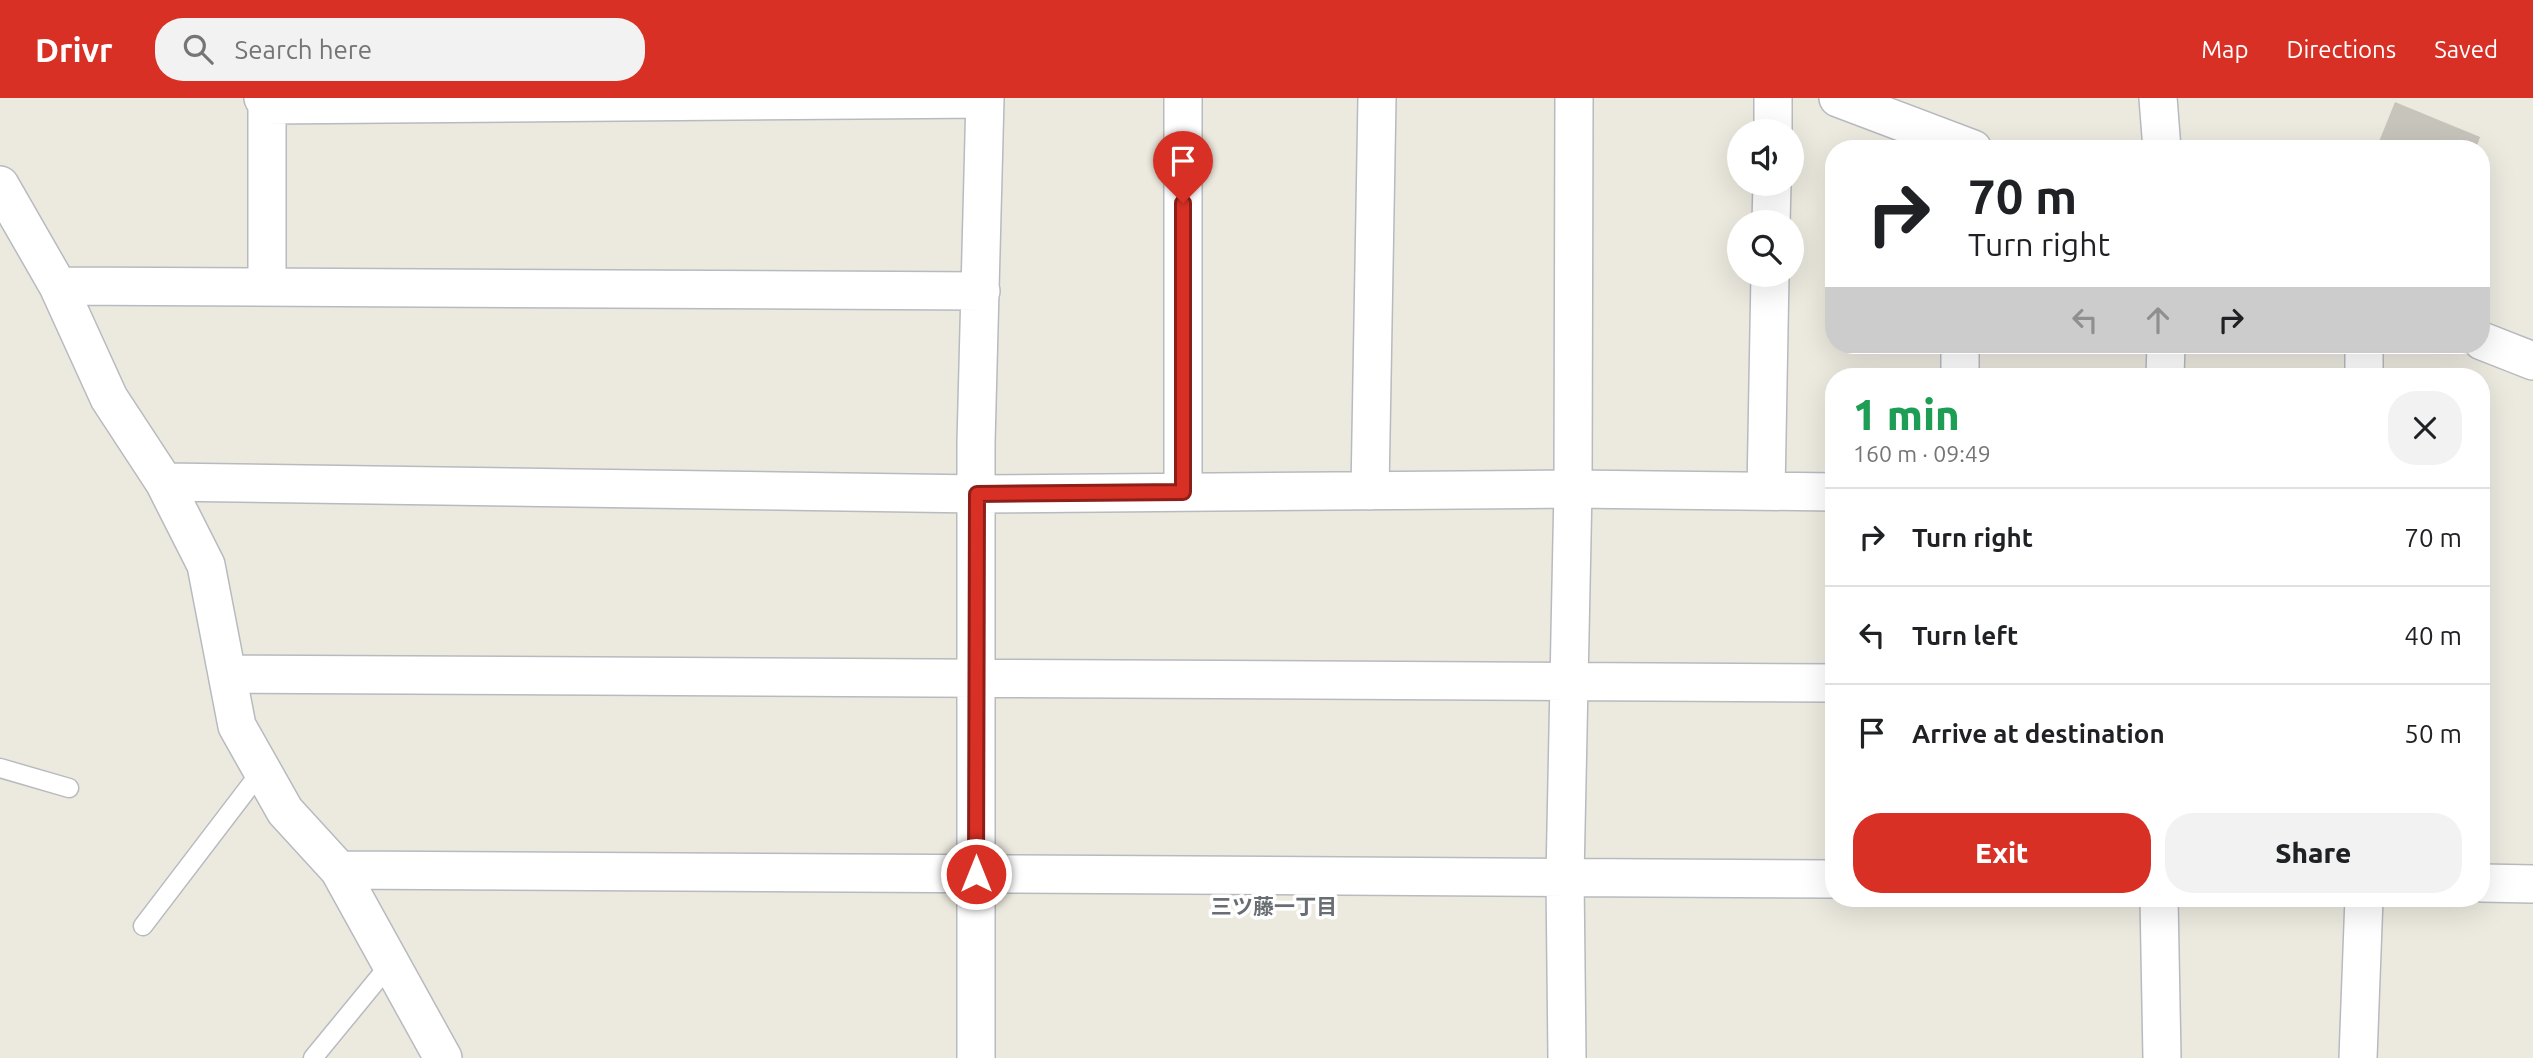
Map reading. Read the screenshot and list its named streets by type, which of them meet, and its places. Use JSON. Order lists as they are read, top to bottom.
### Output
{
  "districts": ["三ツ藤一丁目"],
  "page": {
    "header": "Drivr",
    "search": "Search here",
    "nav": ["Map", "Directions", "Saved"],
    "turn": ["70 m", "Turn right"],
    "heading": ["1 min", "160 m · 09:49"],
    "list": [
      {
        "name": "Turn right",
        "value": "70 m"
      },
      {
        "name": "Turn left",
        "value": "40 m"
      },
      {
        "name": "Arrive at destination",
        "value": "50 m"
      }
    ],
    "buttons": ["Exit", "Share"]
  }
}
